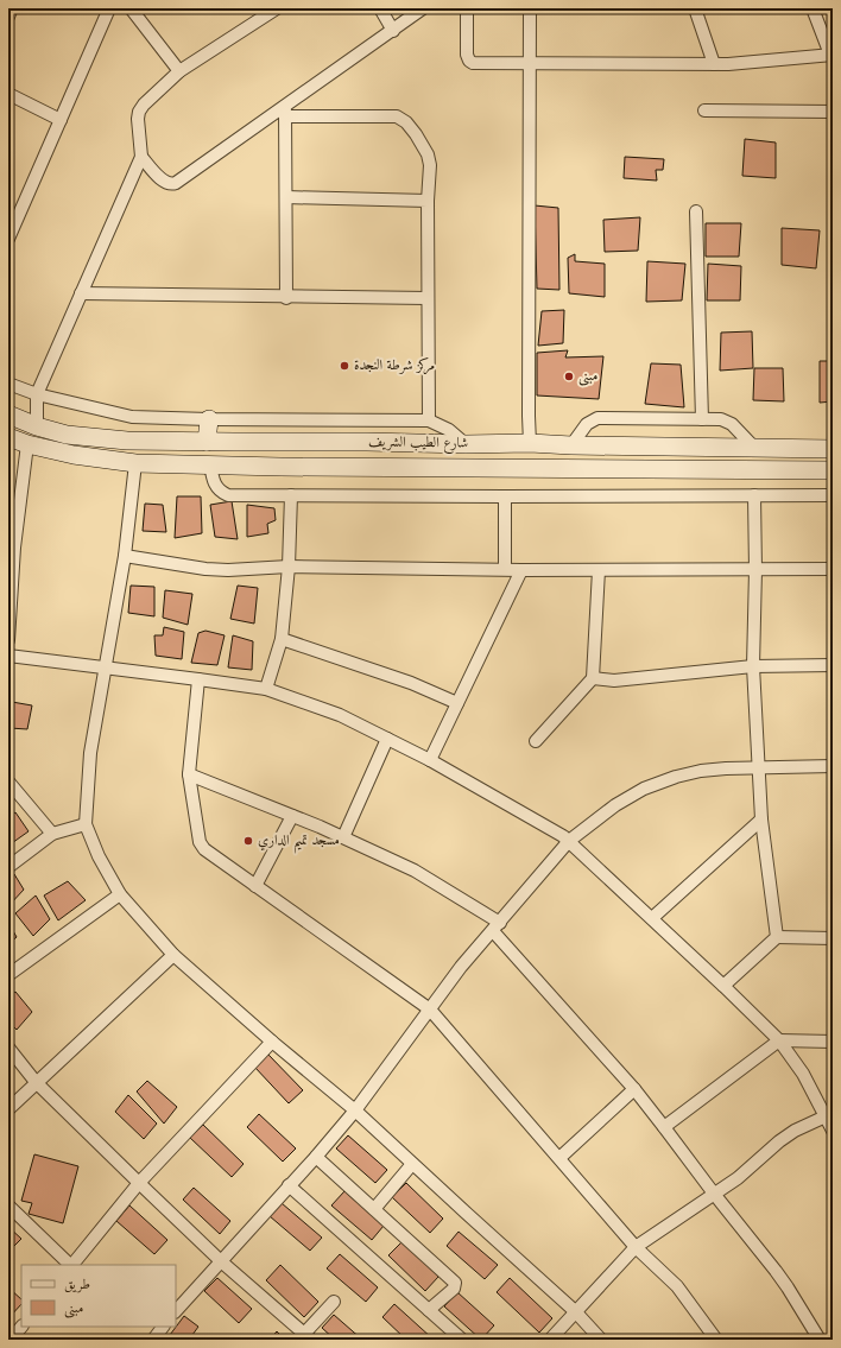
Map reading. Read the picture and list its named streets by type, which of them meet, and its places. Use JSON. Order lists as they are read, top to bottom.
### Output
{
  "streets": {
    "main road": ["شارع الطيب الشريف"]
  },
  "places": ["مركز شرطة النجدة", "مبنى", "مسجد تميم الداري"],
  "legend": ["طريق", "مبنى"]
}
